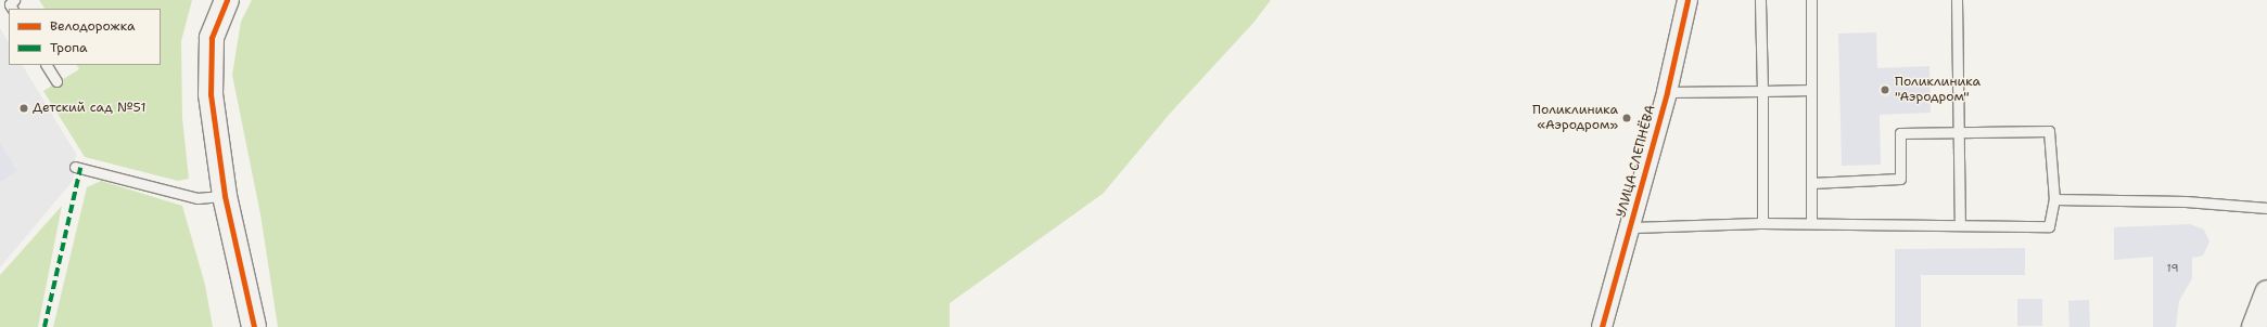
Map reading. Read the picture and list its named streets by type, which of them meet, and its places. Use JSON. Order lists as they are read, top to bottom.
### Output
{
  "streets": {
    "street": ["УЛИЦА СЛЕПНЁВА"]
  },
  "places": ["Поликлиника \"Аэродром\"", "Детский сад №51", "Поликлиника «Аэродром»"],
  "house_numbers": ["19"],
  "legend": ["Велодорожка", "Тропа"]
}
